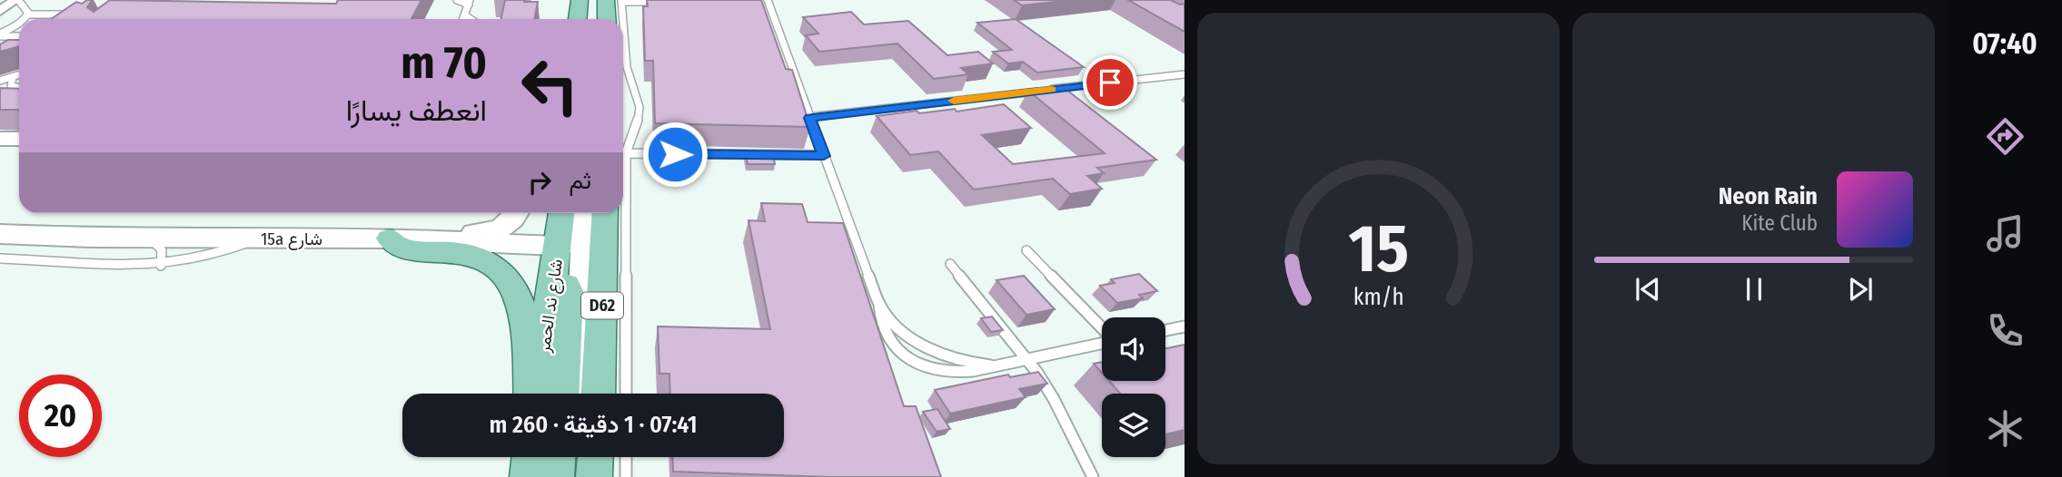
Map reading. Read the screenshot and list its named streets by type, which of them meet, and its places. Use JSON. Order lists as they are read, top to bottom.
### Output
{
  "streets": {
    "main road": ["15a شارع", "شارع ند الحمر", "D62"]
  },
  "crossings": [
    ["15a شارع", "شارع ند الحمر"]
  ],
  "page": {
    "tabs": "07:40",
    "turn": ["70 m", "انعطف يسارًا"],
    "then": "ثم",
    "song": ["Neon Rain", "Kite Club"],
    "limit": "20",
    "trip": "07:41 · 1 دقيقة · 260 m",
    "gauge": ["15", "km/h"]
  }
}
